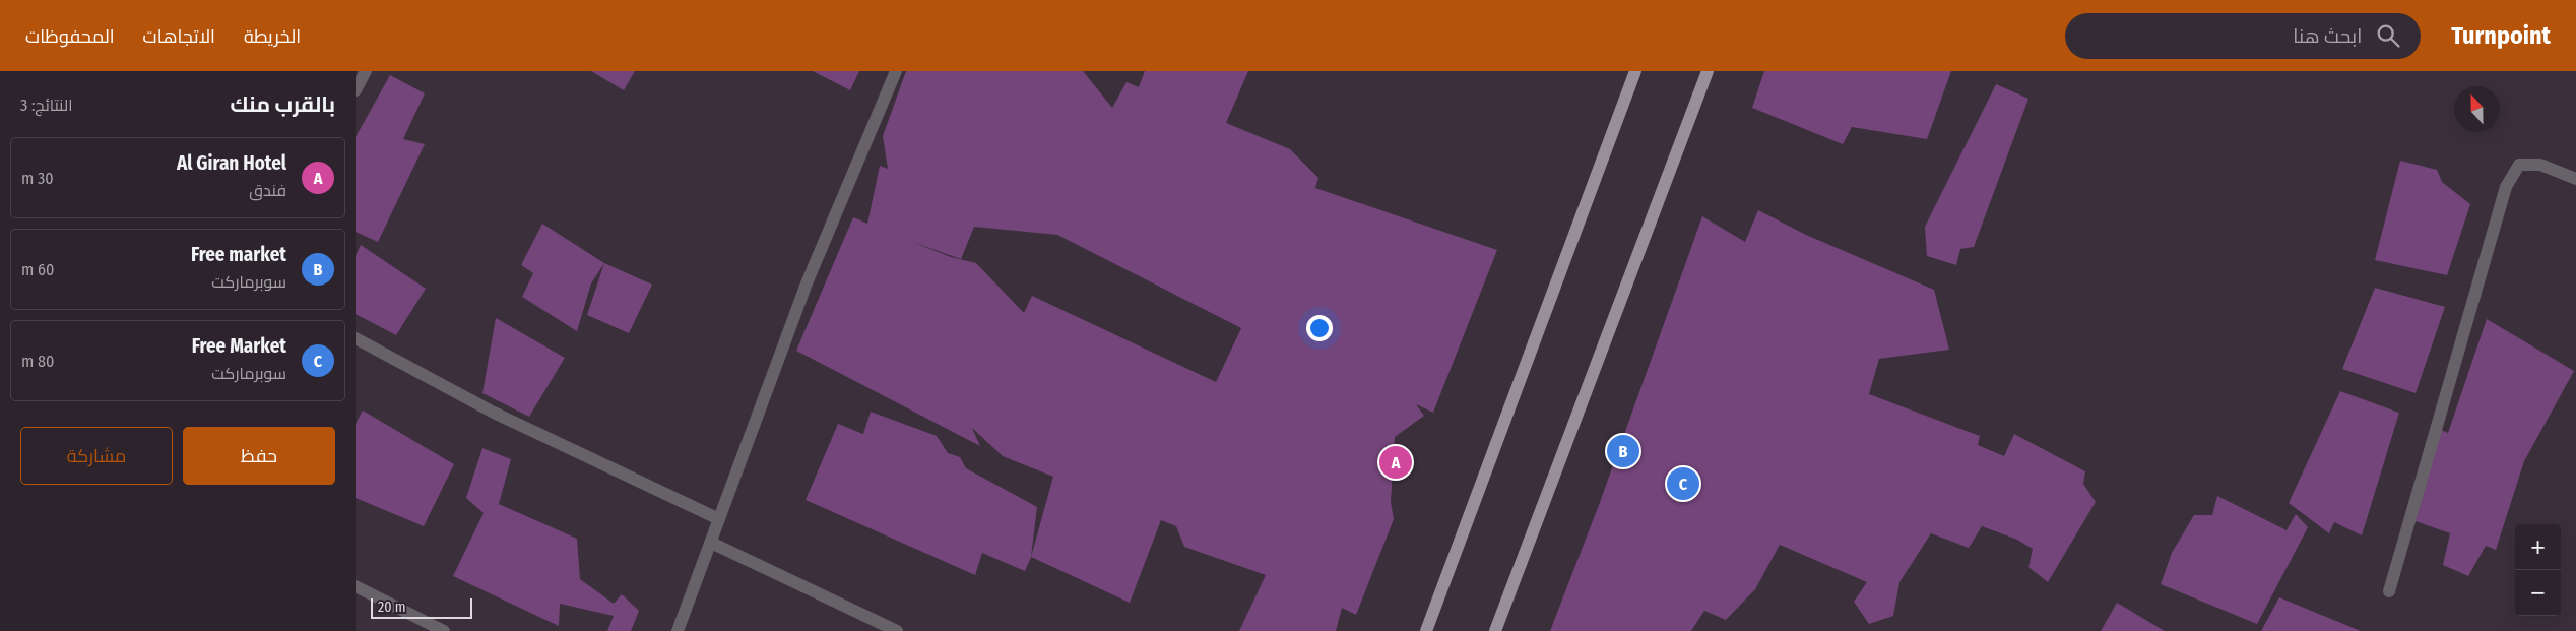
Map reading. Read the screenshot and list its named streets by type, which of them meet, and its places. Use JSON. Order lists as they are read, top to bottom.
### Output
{
  "scale_bar": "20 m",
  "north": "top",
  "page": {
    "header": "Turnpoint",
    "search": "ابحث هنا",
    "nav": ["الخريطة", "الاتجاهات", "المحفوظات"],
    "heading": ["بالقرب منك", "النتائج: 3"],
    "list": [
      {
        "mark": "A",
        "name": "Al Giran Hotel",
        "note": "فندق",
        "value": "30 m"
      },
      {
        "mark": "B",
        "name": "Free market",
        "note": "سوبرماركت",
        "value": "60 m"
      },
      {
        "mark": "C",
        "name": "Free Market",
        "note": "سوبرماركت",
        "value": "80 m"
      }
    ],
    "buttons": ["حفظ", "مشاركة"],
    "pins": ["B", "A", "C"],
    "map_buttons": ["+", "−"],
    "scale": "20 m"
  }
}
